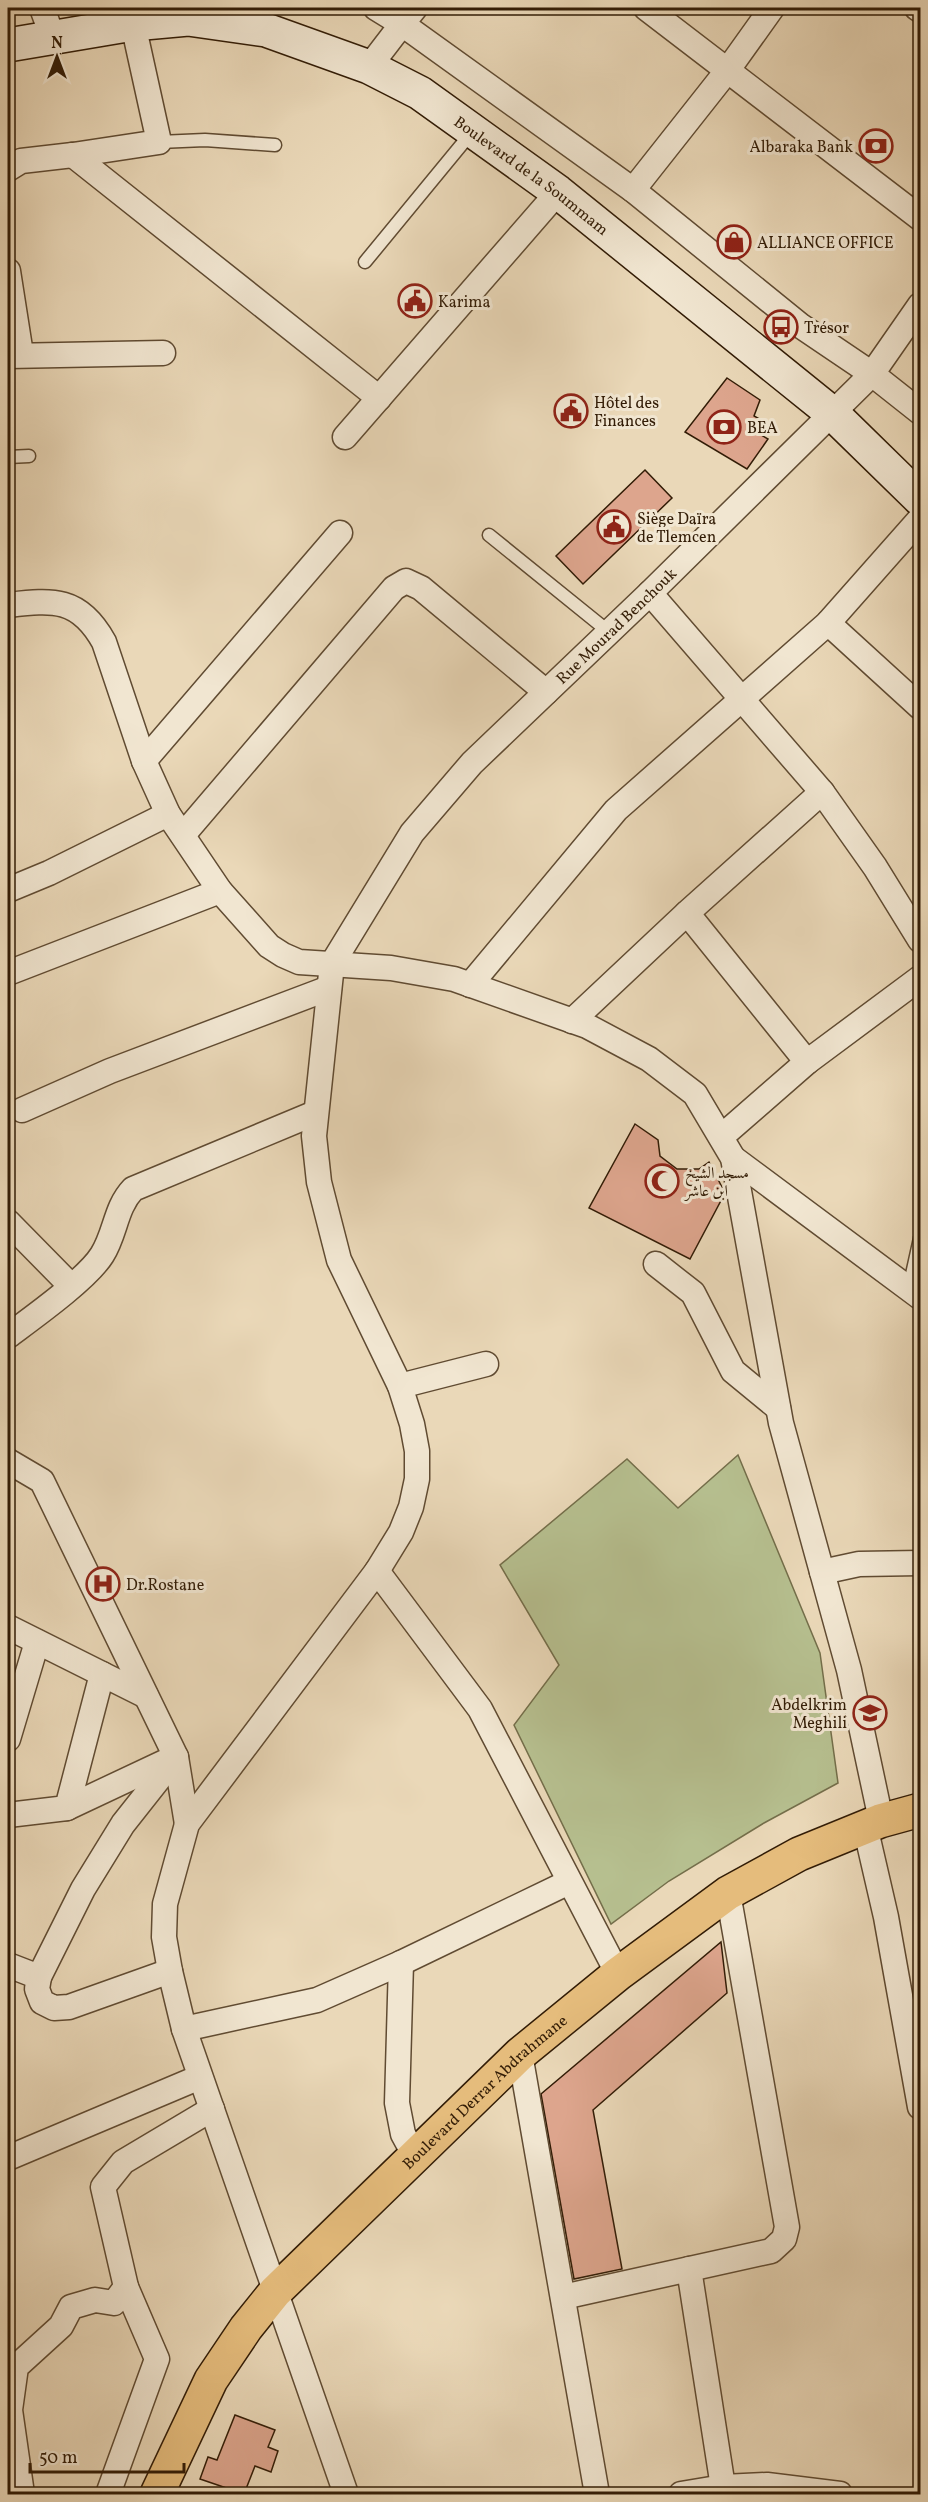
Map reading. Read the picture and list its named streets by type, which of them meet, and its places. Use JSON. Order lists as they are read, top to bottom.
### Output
{
  "streets": {
    "main road": ["Boulevard de la Soummam", "Boulevard Derrar Abdrahmane"],
    "street": ["Rue Mourad Benchouk"]
  },
  "crossings": [
    ["Boulevard de la Soummam", "Rue Mourad Benchouk"]
  ],
  "places": {
    "bank": ["Albaraka Bank", "BEA"],
    "shop": ["ALLIANCE OFFICE"],
    "public building": ["Karima", "Hôtel des Finances", "Siège Daïra de Tlemcen"],
    "bus stop": ["Trésor"],
    "mosque": ["مسجد الشيخ ابن عاشر"],
    "hospital": ["Dr.Rostane"],
    "school or university": ["Abdelkrim Meghili"]
  },
  "scale_bar": "50 m",
  "north": "top"
}
